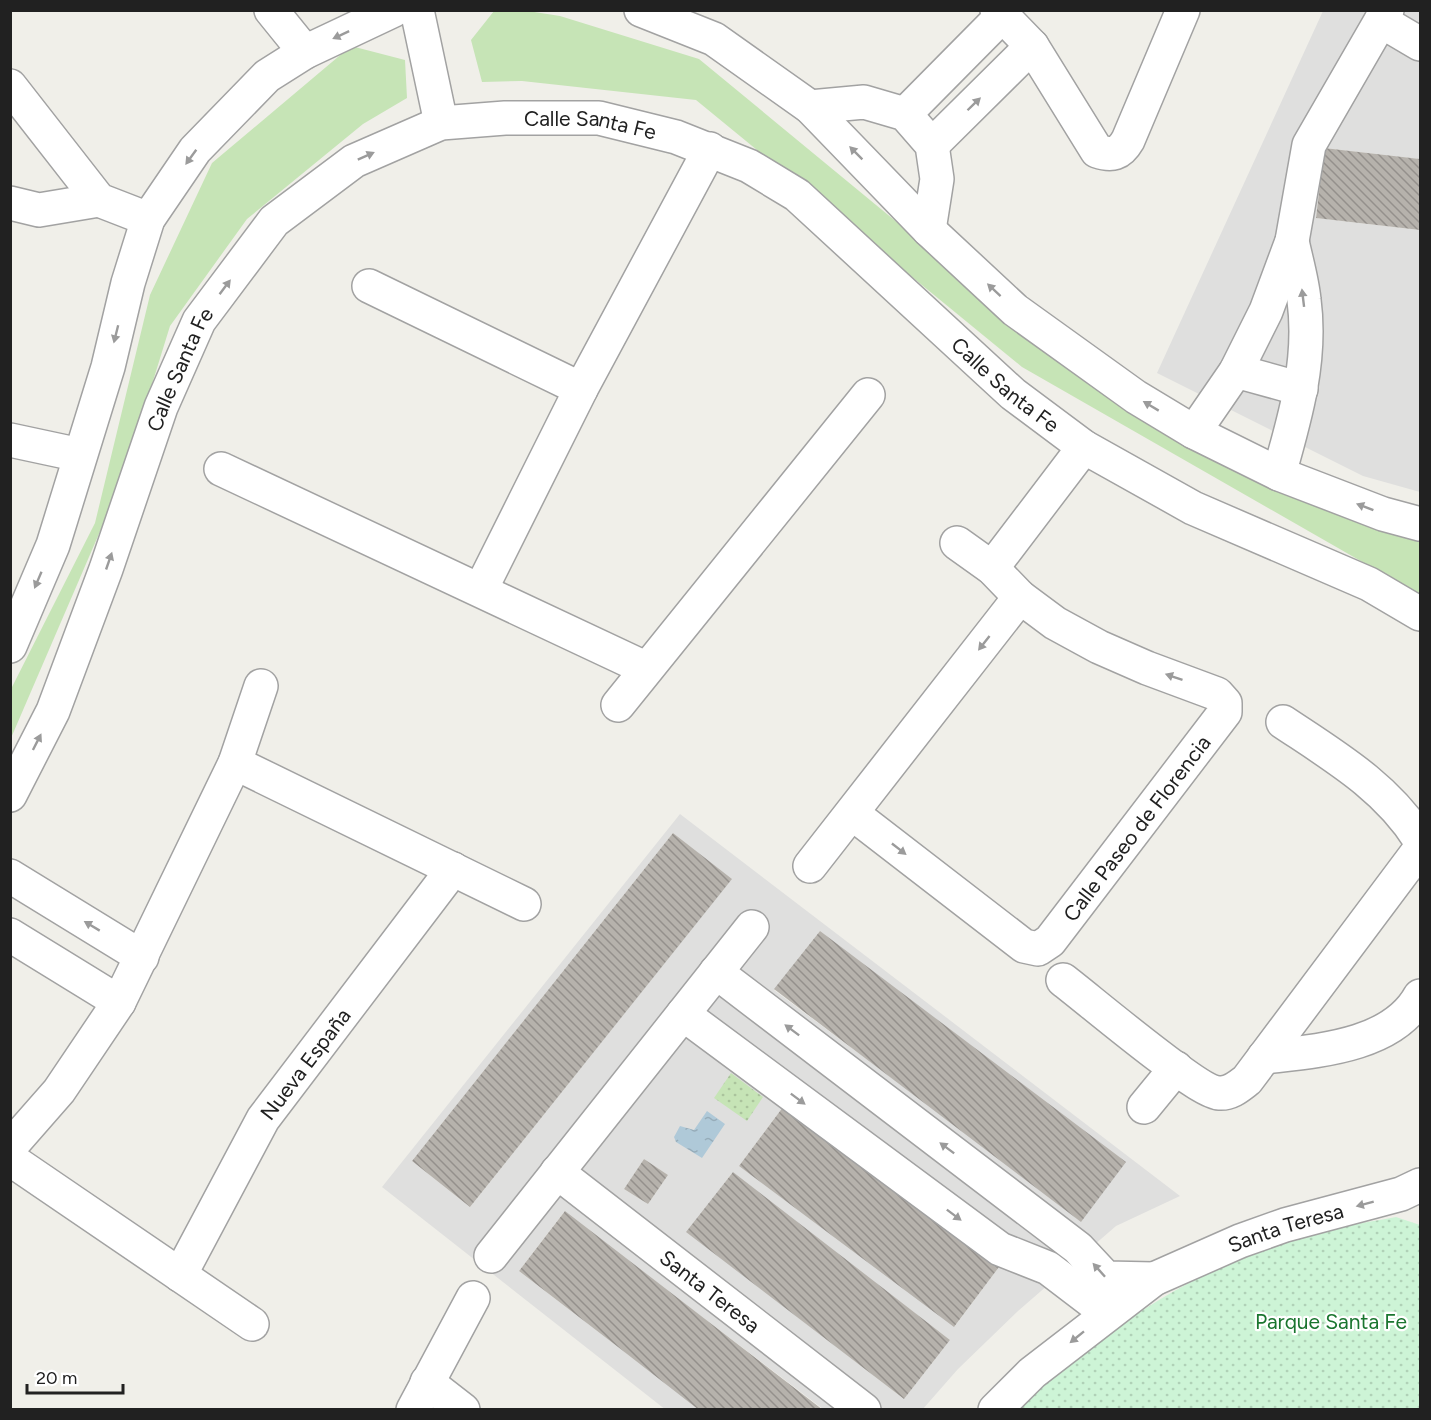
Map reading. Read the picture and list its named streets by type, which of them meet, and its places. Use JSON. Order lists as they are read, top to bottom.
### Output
{
  "streets": {
    "street": [
      "Calle Santa Fe",
      "Calle Paseo de Florencia",
      "Nueva España",
      "Santa Teresa"
    ]
  },
  "one_way": ["Santa Teresa"],
  "parks": ["Parque Santa Fe"],
  "scale_bar": "20 m"
}
